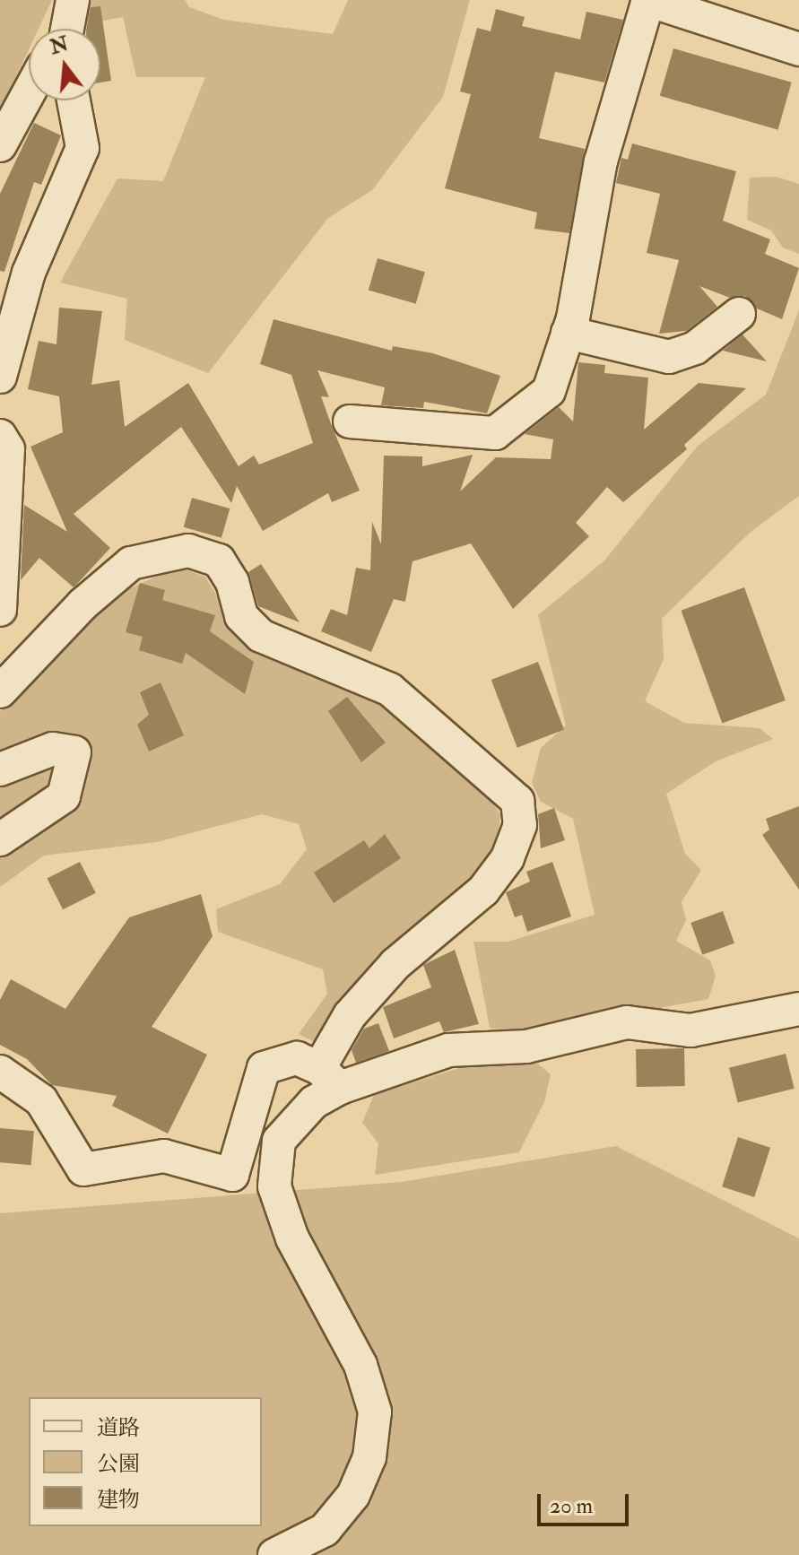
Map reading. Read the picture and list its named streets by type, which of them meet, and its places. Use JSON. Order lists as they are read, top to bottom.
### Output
{
  "legend": ["道路", "公園", "建物"],
  "scale_bar": "20 m",
  "north": "top"
}
